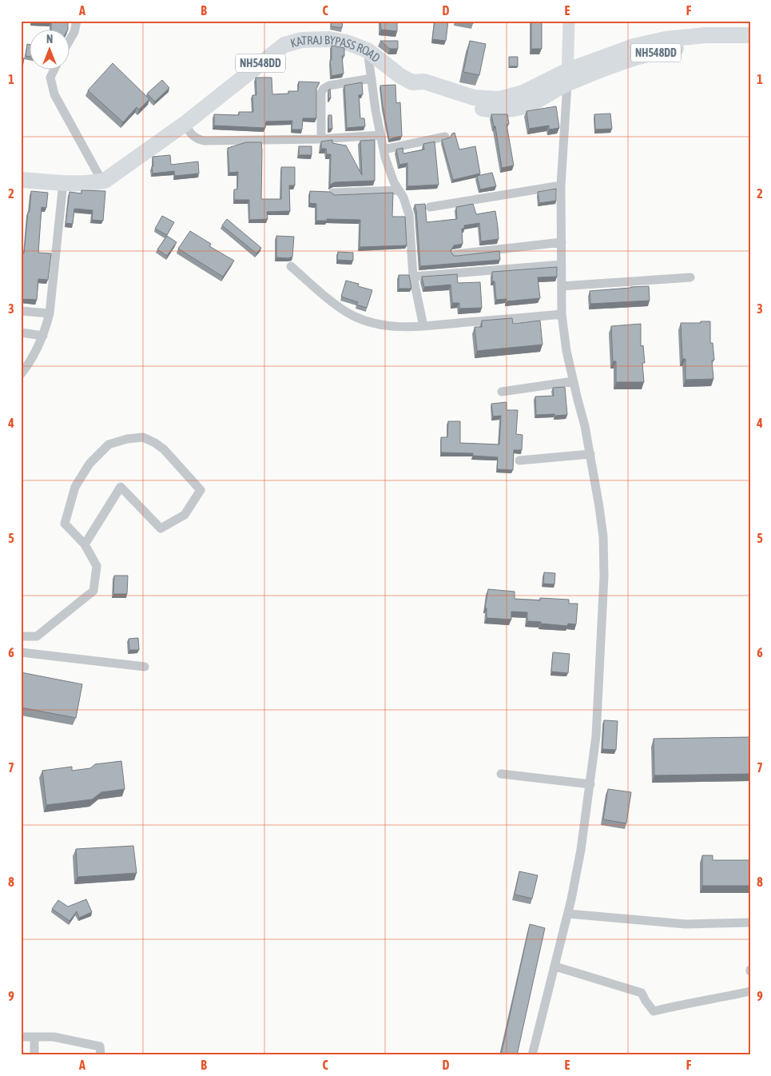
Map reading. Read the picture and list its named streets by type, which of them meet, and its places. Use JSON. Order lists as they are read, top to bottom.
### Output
{
  "streets": {
    "highway": ["NH548DD", "KATRAJ BYPASS ROAD"]
  },
  "crossings": [
    ["NH548DD", "KATRAJ BYPASS ROAD"]
  ],
  "north": "top",
  "grid": {
    "columns": [
      "A",
      "B",
      "C",
      "D",
      "E",
      "F"
    ],
    "rows": [
      "1",
      "2",
      "3",
      "4",
      "5",
      "6",
      "7",
      "8",
      "9"
    ]
  }
}
